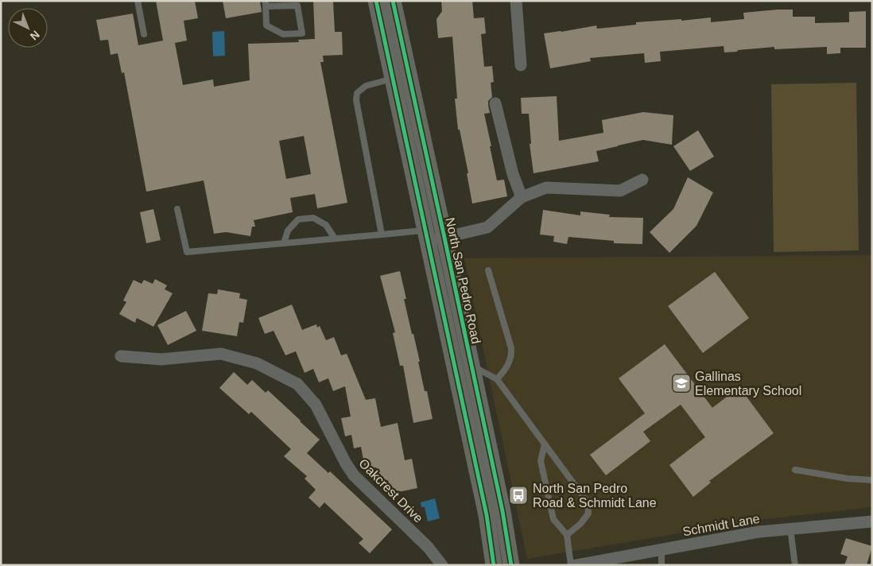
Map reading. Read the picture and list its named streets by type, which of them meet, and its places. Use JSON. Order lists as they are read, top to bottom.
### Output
{
  "streets": {
    "main road": ["North San Pedro Road"],
    "street": ["Oakcrest Drive", "Schmidt Lane"]
  },
  "places": {
    "school or university": ["Gallinas Elementary School"],
    "bus stop": ["North San Pedro Road & Schmidt Lane"]
  },
  "north": "bottom right"
}
